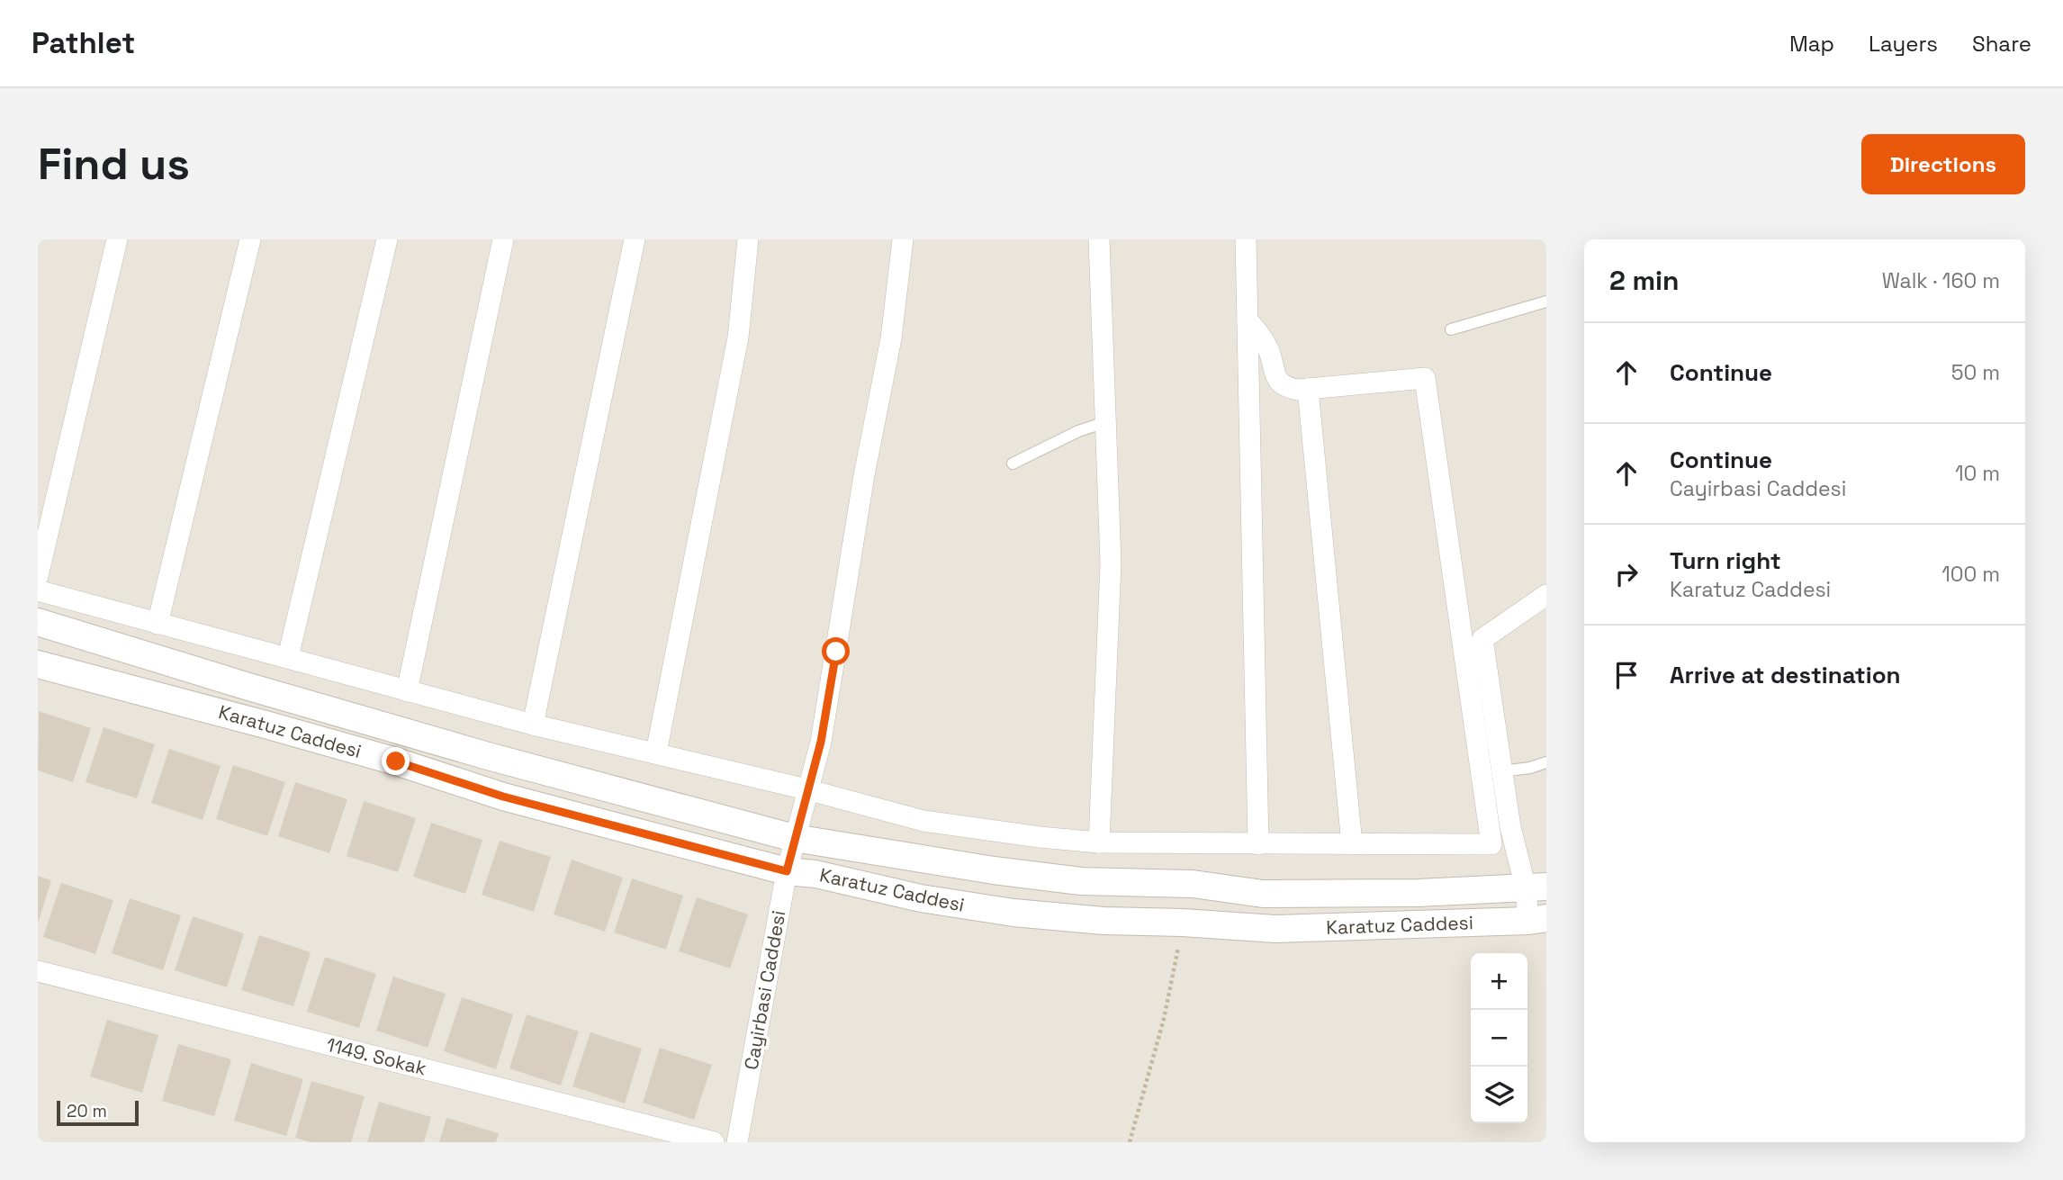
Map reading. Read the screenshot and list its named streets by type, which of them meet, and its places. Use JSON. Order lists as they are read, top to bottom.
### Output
{
  "streets": {
    "street": ["Karatuz Caddesi", "Cayirbasi Caddesi", "1149. Sokak"]
  },
  "crossings": [
    ["Karatuz Caddesi", "Cayirbasi Caddesi"]
  ],
  "scale_bar": "20 m",
  "page": {
    "header": "Pathlet",
    "nav": ["Map", "Layers", "Share"],
    "buttons": "Directions",
    "title": "Find us",
    "heading": ["2 min", "Walk · 160 m"],
    "list": [
      ["Continue", "50 m"],
      ["Continue", "Cayirbasi Caddesi", "10 m"],
      ["Turn right", "Karatuz Caddesi", "100 m"],
      "Arrive at destination"
    ],
    "map_buttons": ["+", "−"],
    "scale": "20 m"
  }
}
